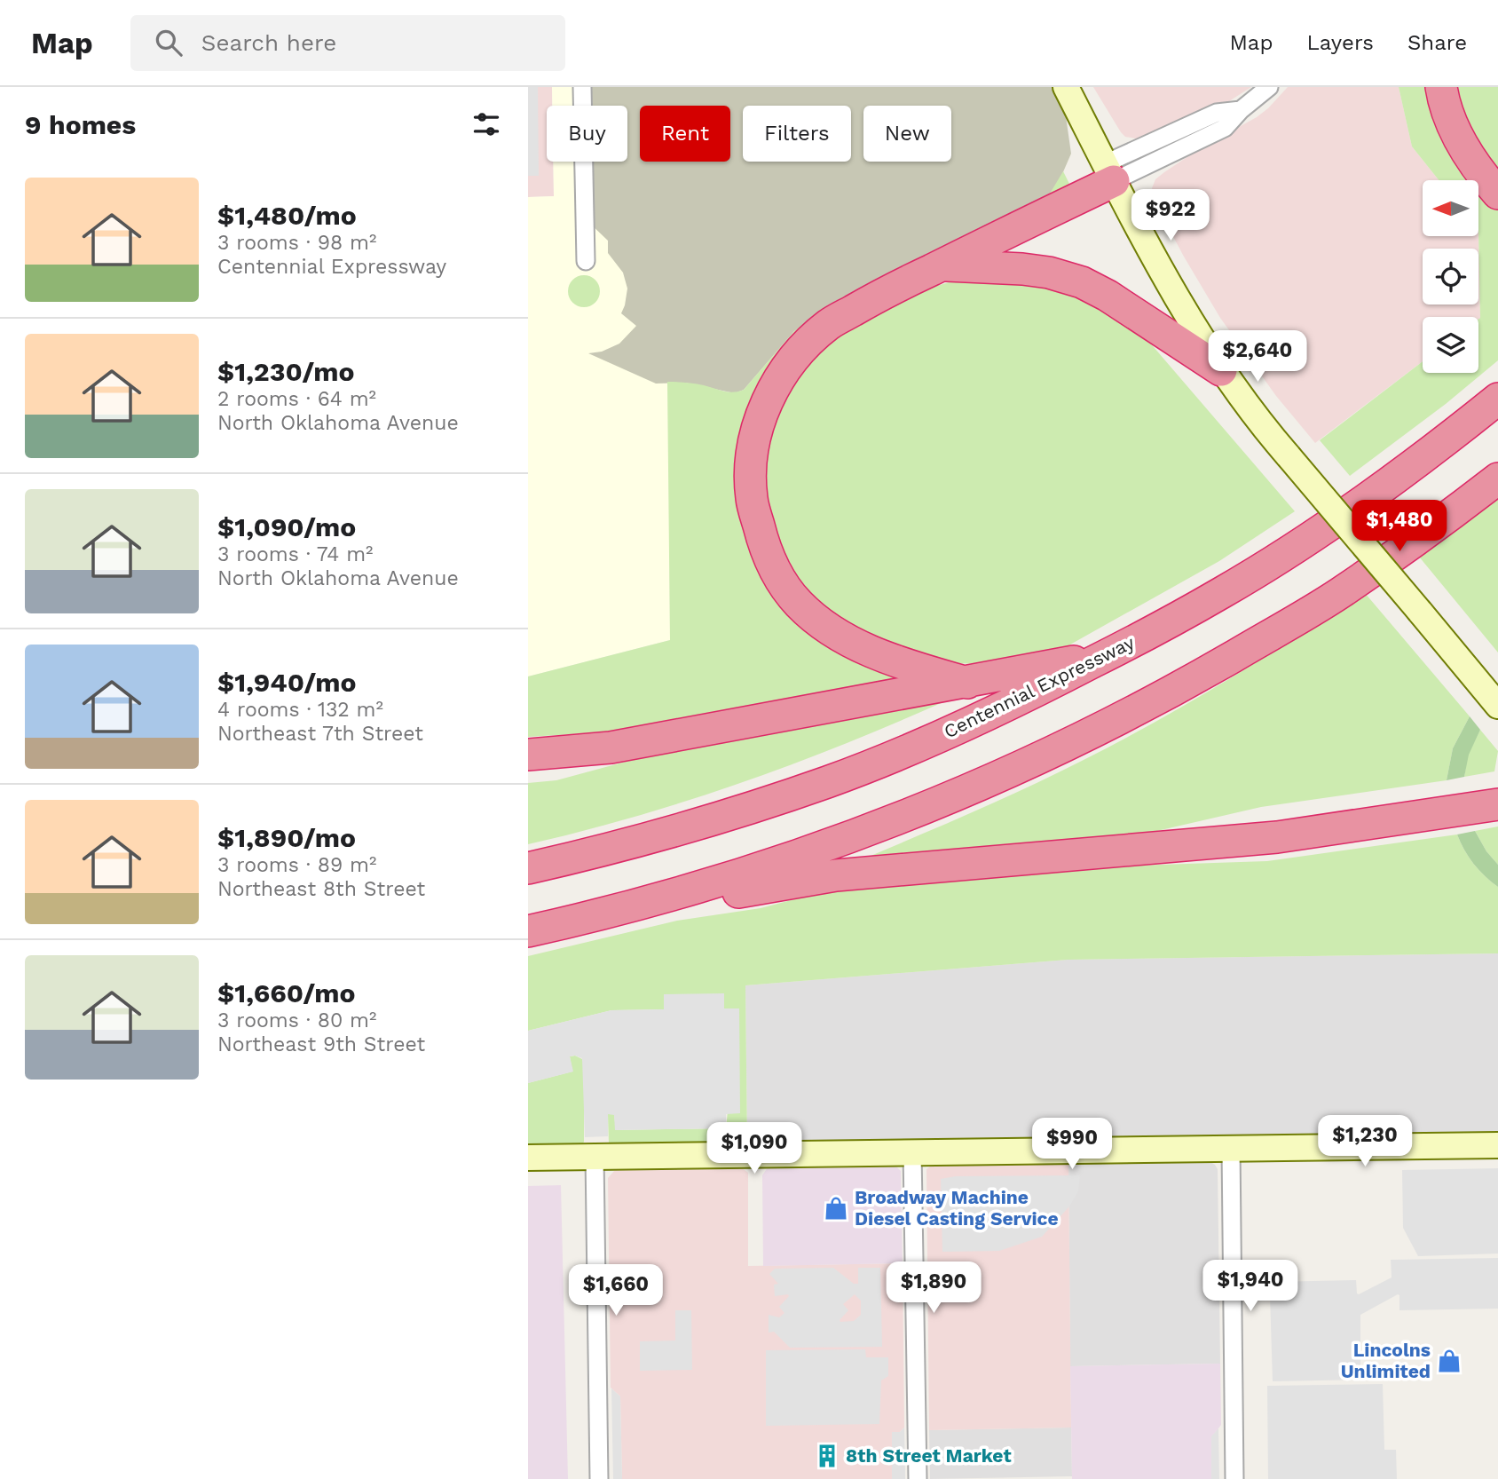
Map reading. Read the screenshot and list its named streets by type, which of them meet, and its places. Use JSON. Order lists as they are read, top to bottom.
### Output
{
  "streets": {
    "highway": ["Centennial Expressway"]
  },
  "places": {
    "shop": ["Broadway Machine Diesel Casting Service", "Lincolns Unlimited"],
    "building": ["8th Street Market"]
  },
  "north": "left",
  "page": {
    "header": "Map",
    "search": "Search here",
    "nav": ["Map", "Layers", "Share"],
    "heading": "9 homes",
    "chip": [
      "Buy",
      "Rent",
      "Filters",
      "New"
    ],
    "list": [
      {
        "name": "$1,480/mo",
        "note": "3 rooms · 98 m² · Centennial Expressway"
      },
      {
        "name": "$1,230/mo",
        "note": "2 rooms · 64 m² · North Oklahoma Avenue"
      },
      {
        "name": "$1,090/mo",
        "note": "3 rooms · 74 m² · North Oklahoma Avenue"
      },
      {
        "name": "$1,940/mo",
        "note": "4 rooms · 132 m² · Northeast 7th Street"
      },
      {
        "name": "$1,890/mo",
        "note": "3 rooms · 89 m² · Northeast 8th Street"
      },
      {
        "name": "$1,660/mo",
        "note": "3 rooms · 80 m² · Northeast 9th Street"
      }
    ],
    "price": [
      "$922",
      "$2,640",
      "$1,480",
      "$1,230",
      "$990",
      "$1,090",
      "$1,940",
      "$1,890",
      "$1,660"
    ]
  }
}
